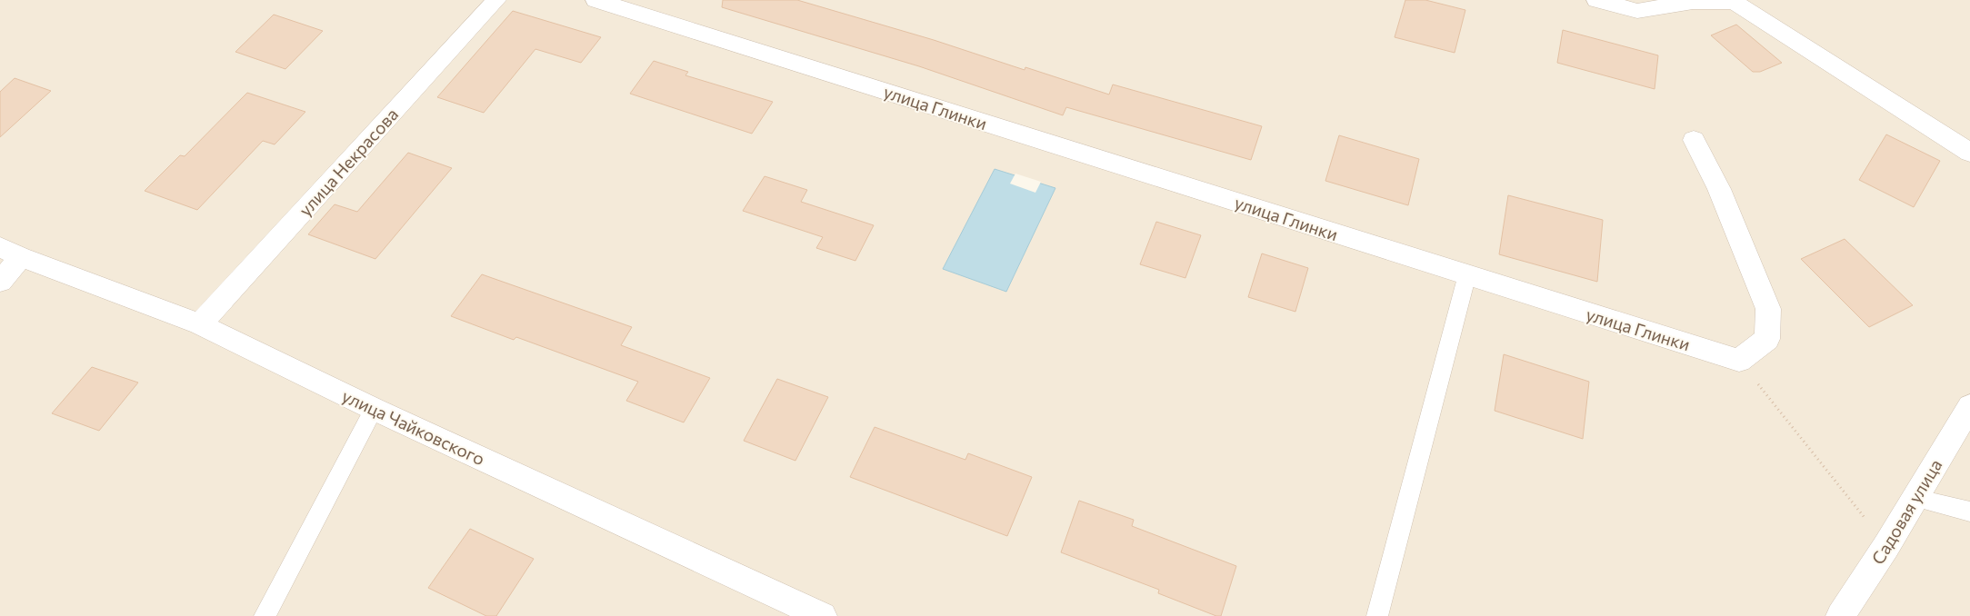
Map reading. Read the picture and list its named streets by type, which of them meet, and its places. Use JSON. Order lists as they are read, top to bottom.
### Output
{
  "streets": {
    "street": [
      "улица Глинки",
      "улица Некрасова",
      "улица Чайковского",
      "Садовая улица"
    ]
  },
  "crossings": [
    ["улица Некрасова", "улица Чайковского"]
  ]
}
